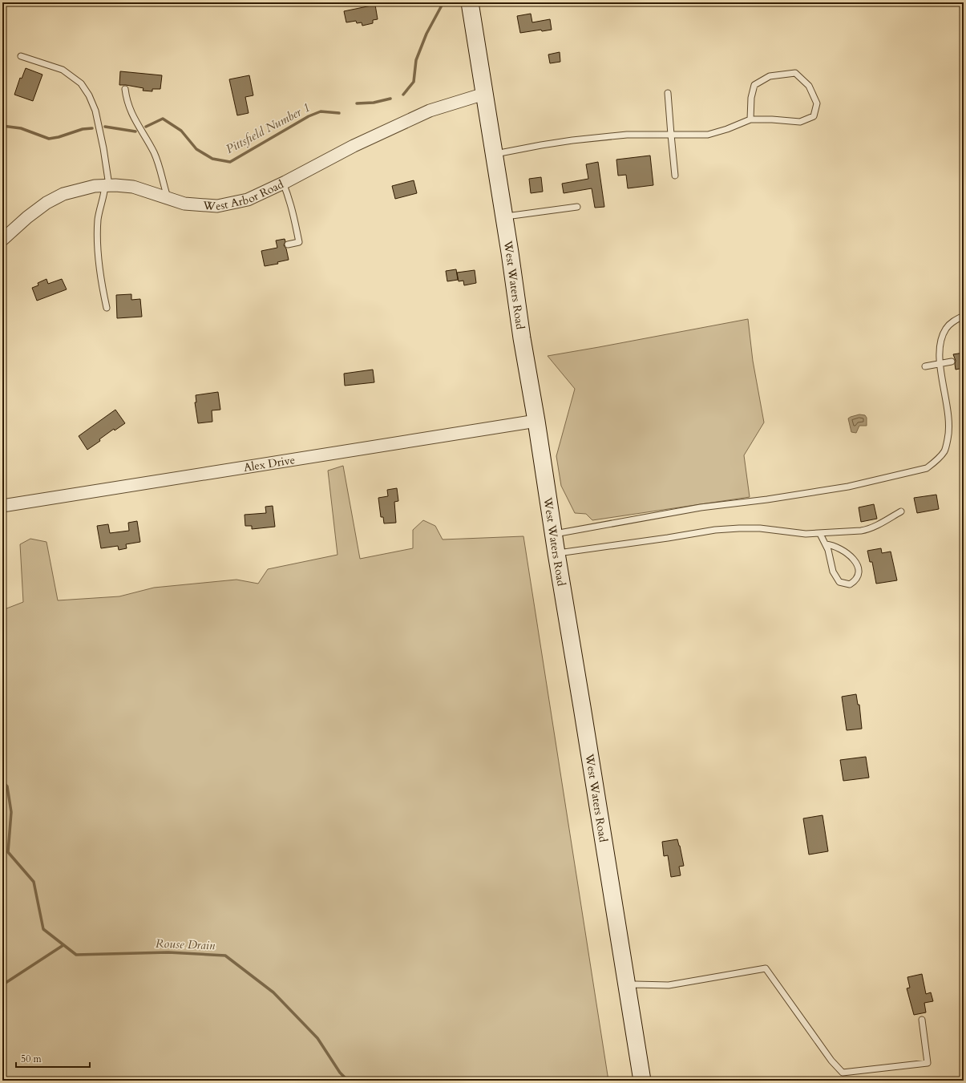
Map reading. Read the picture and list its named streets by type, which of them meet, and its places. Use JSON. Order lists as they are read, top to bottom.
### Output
{
  "streets": {
    "street": ["West Arbor Road", "West Waters Road", "Alex Drive"]
  },
  "crossings": [
    ["West Arbor Road", "West Waters Road"],
    ["West Waters Road", "Alex Drive"]
  ],
  "water": ["Pittsfield Number 1", "Rouse Drain"],
  "scale_bar": "50 m"
}
